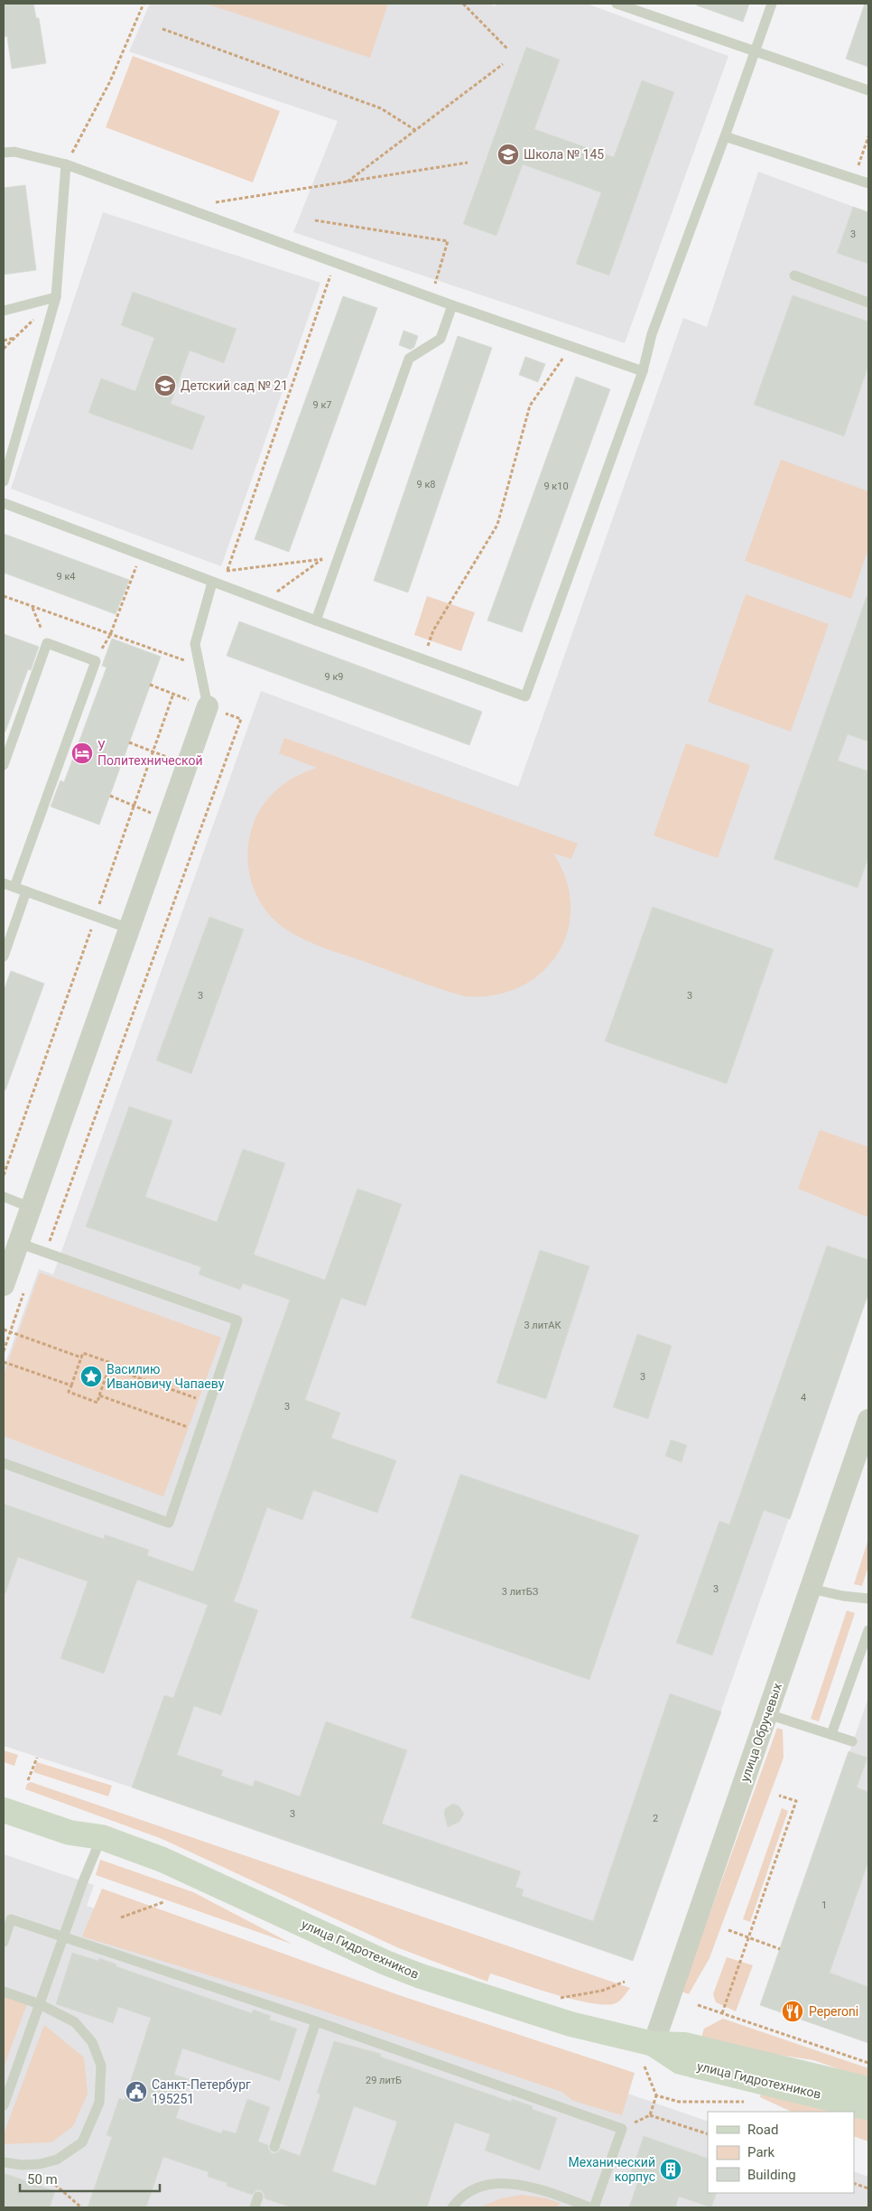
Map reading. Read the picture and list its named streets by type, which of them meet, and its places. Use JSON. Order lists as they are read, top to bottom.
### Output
{
  "streets": {
    "street": ["улица Обручевых", "улица Гидротехников"]
  },
  "crossings": [
    ["улица Обручевых", "улица Гидротехников"]
  ],
  "places": {
    "school or university": ["Школа № 145", "Детский сад № 21"],
    "hotel": ["У Политехнической"],
    "place": ["Василию Ивановичу Чапаеву"],
    "restaurant": ["Peperoni"],
    "public building": ["Санкт-Петербург 195251"],
    "building": ["Механический корпус"]
  },
  "house_numbers": [
    "3",
    "9 к7",
    "9 к8",
    "9 к10",
    "9 к4",
    "9 к9",
    "3",
    "3",
    "3 литАК",
    "3",
    "4",
    "3",
    "3",
    "3 литБЗ",
    "3",
    "2",
    "1",
    "29 литБ"
  ],
  "legend": ["Road", "Park", "Building"],
  "scale_bar": "50 m"
}
